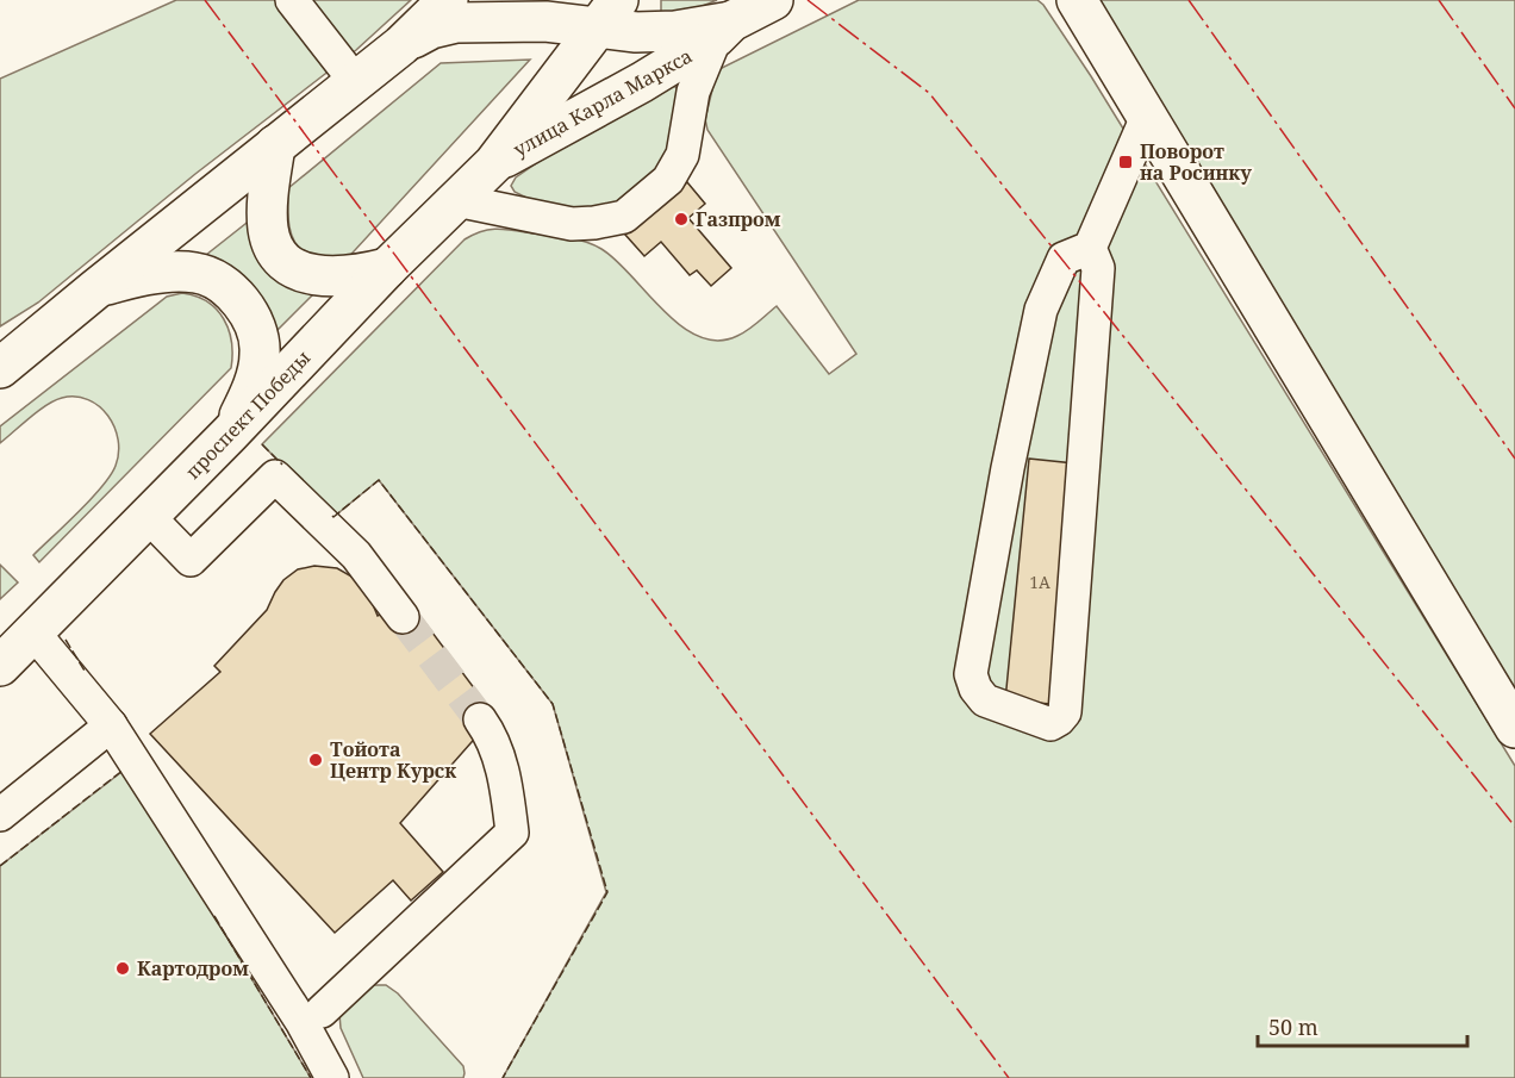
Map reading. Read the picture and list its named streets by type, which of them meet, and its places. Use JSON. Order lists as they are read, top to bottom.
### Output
{
  "streets": {
    "main road": ["улица Карла Маркса", "проспект Победы"]
  },
  "crossings": [
    ["улица Карла Маркса", "проспект Победы"]
  ],
  "places": {
    "transit": ["Поворот на Росинку"],
    "other": ["Газпром", "Тойота Центр Курск", "Картодром"]
  },
  "house_numbers": ["1А"],
  "scale_bar": "50 m"
}
